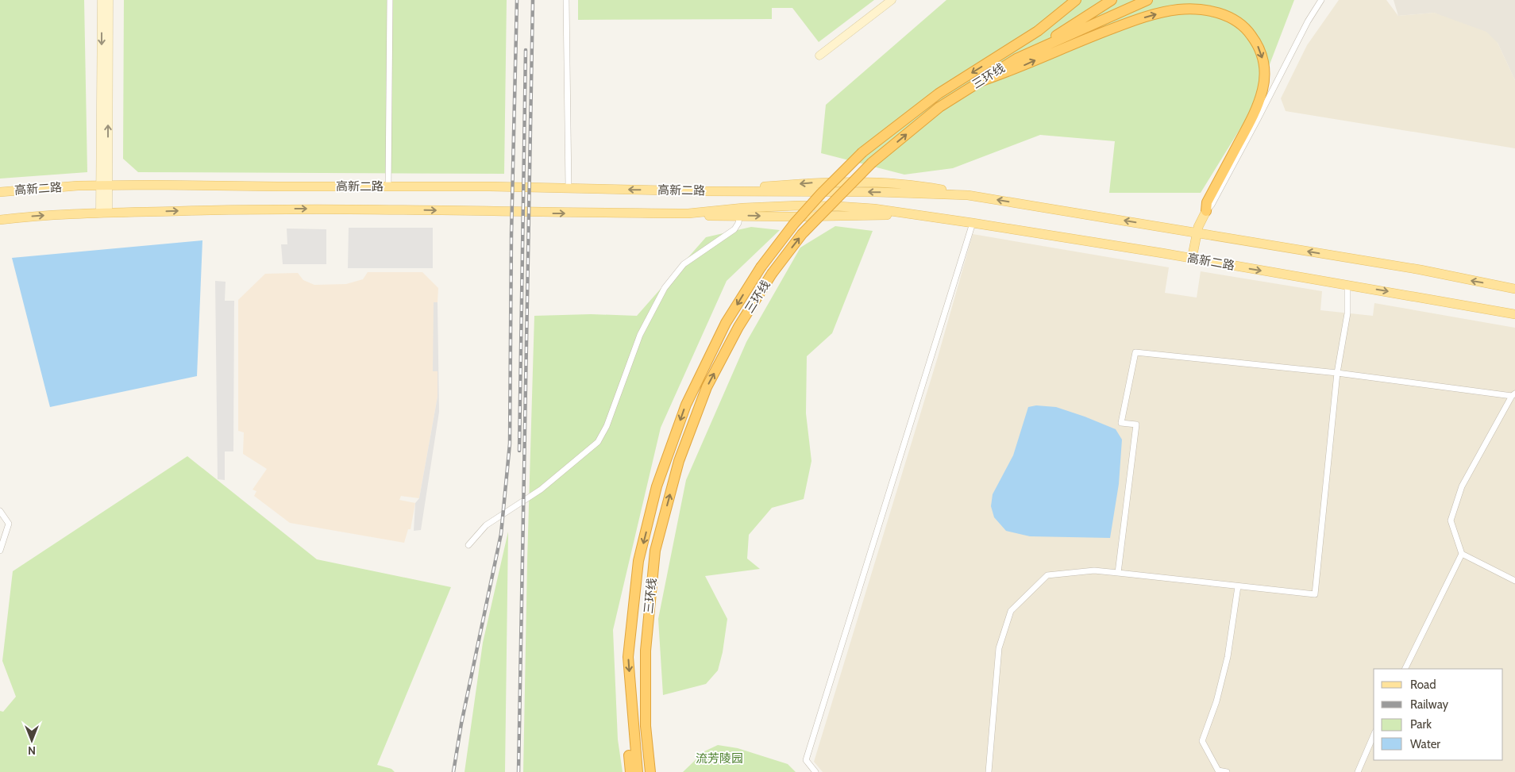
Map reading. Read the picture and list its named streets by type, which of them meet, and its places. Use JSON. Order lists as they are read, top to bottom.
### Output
{
  "streets": {
    "highway": ["三环线"],
    "main road": ["高新二路"]
  },
  "parks": ["流芳陵园"],
  "legend": [
    "Road",
    "Railway",
    "Park",
    "Water"
  ],
  "north": "bottom"
}
